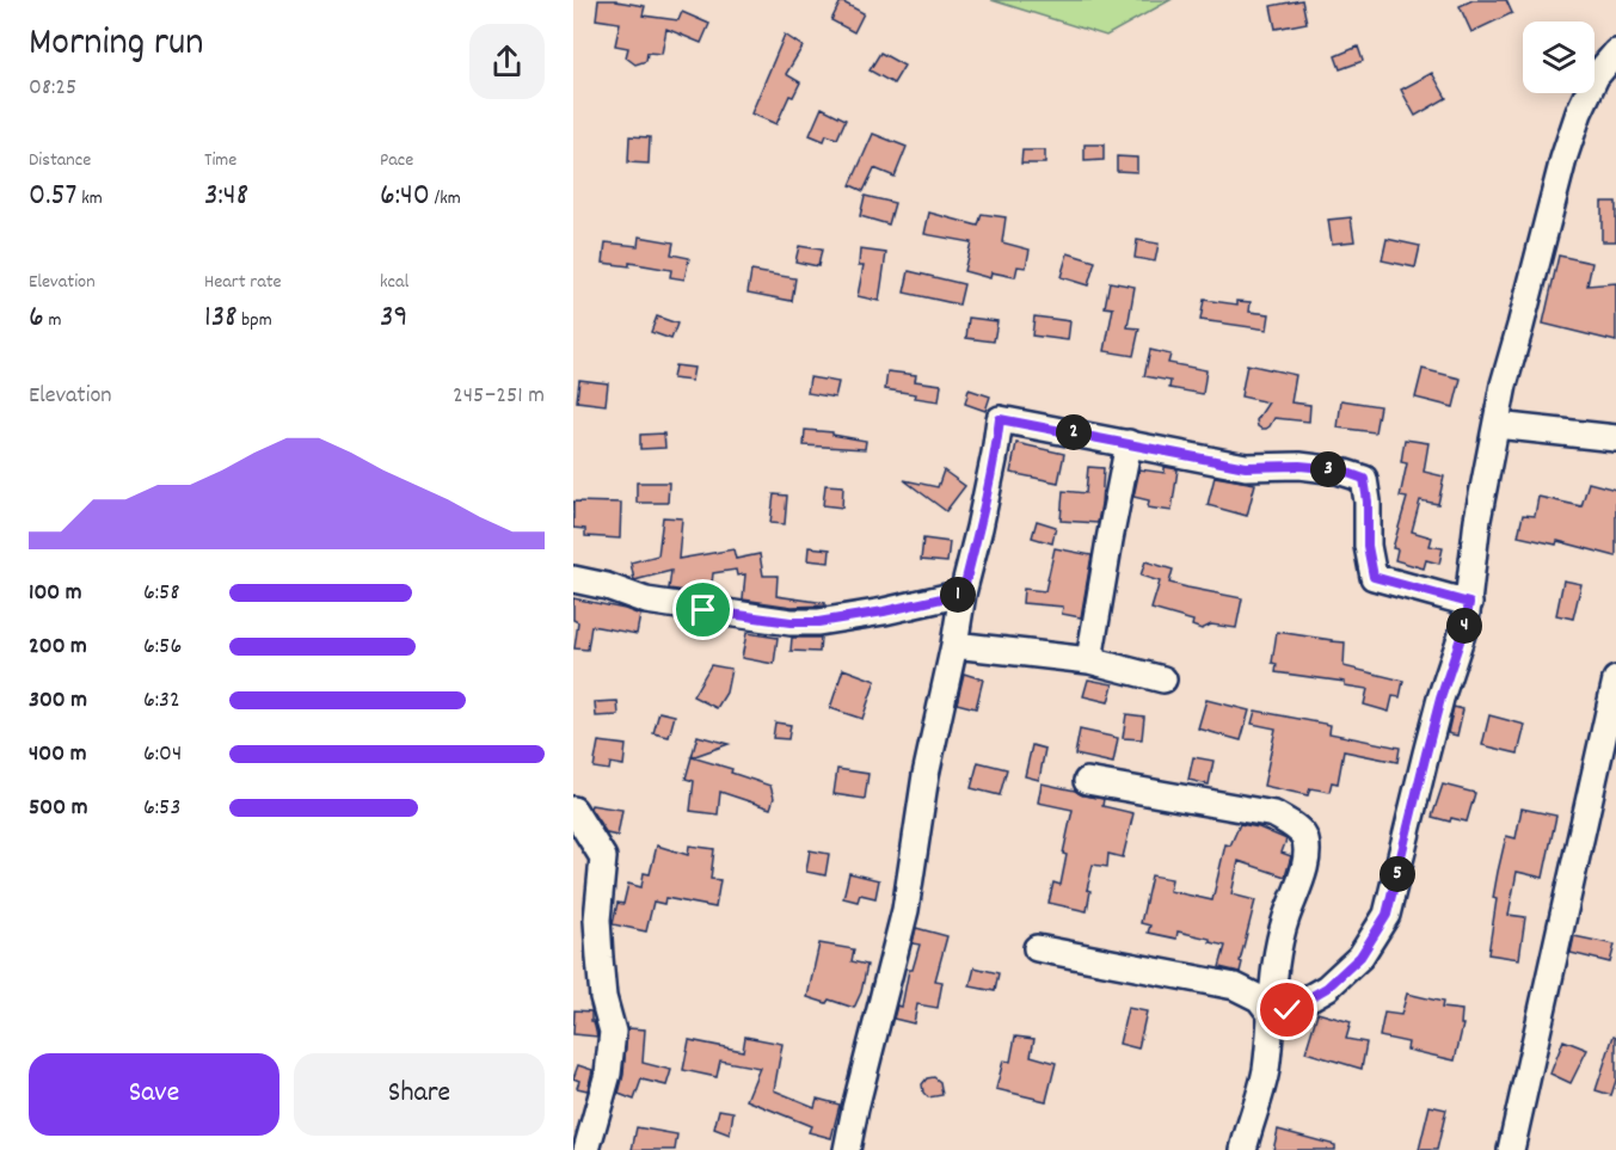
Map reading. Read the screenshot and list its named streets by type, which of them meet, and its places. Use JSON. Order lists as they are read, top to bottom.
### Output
{
  "page": {
    "heading": ["Morning run", "08:25"],
    "stats": [
      ["Distance", "0.57 km"],
      ["Time", "3:48"],
      ["Pace", "6:40 /km"],
      ["Elevation", "6 m"],
      ["Heart rate", "138 bpm"],
      ["kcal", "39"]
    ],
    "chart": ["Elevation", "245–251 m"],
    "pins": [
      "2",
      "3",
      "1",
      "4",
      "5"
    ],
    "list": [
      {
        "name": "100 m",
        "note": "6:58"
      },
      {
        "name": "200 m",
        "note": "6:56"
      },
      {
        "name": "300 m",
        "note": "6:32"
      },
      {
        "name": "400 m",
        "note": "6:04"
      },
      {
        "name": "500 m",
        "note": "6:53"
      }
    ],
    "buttons": ["Save", "Share"]
  }
}
